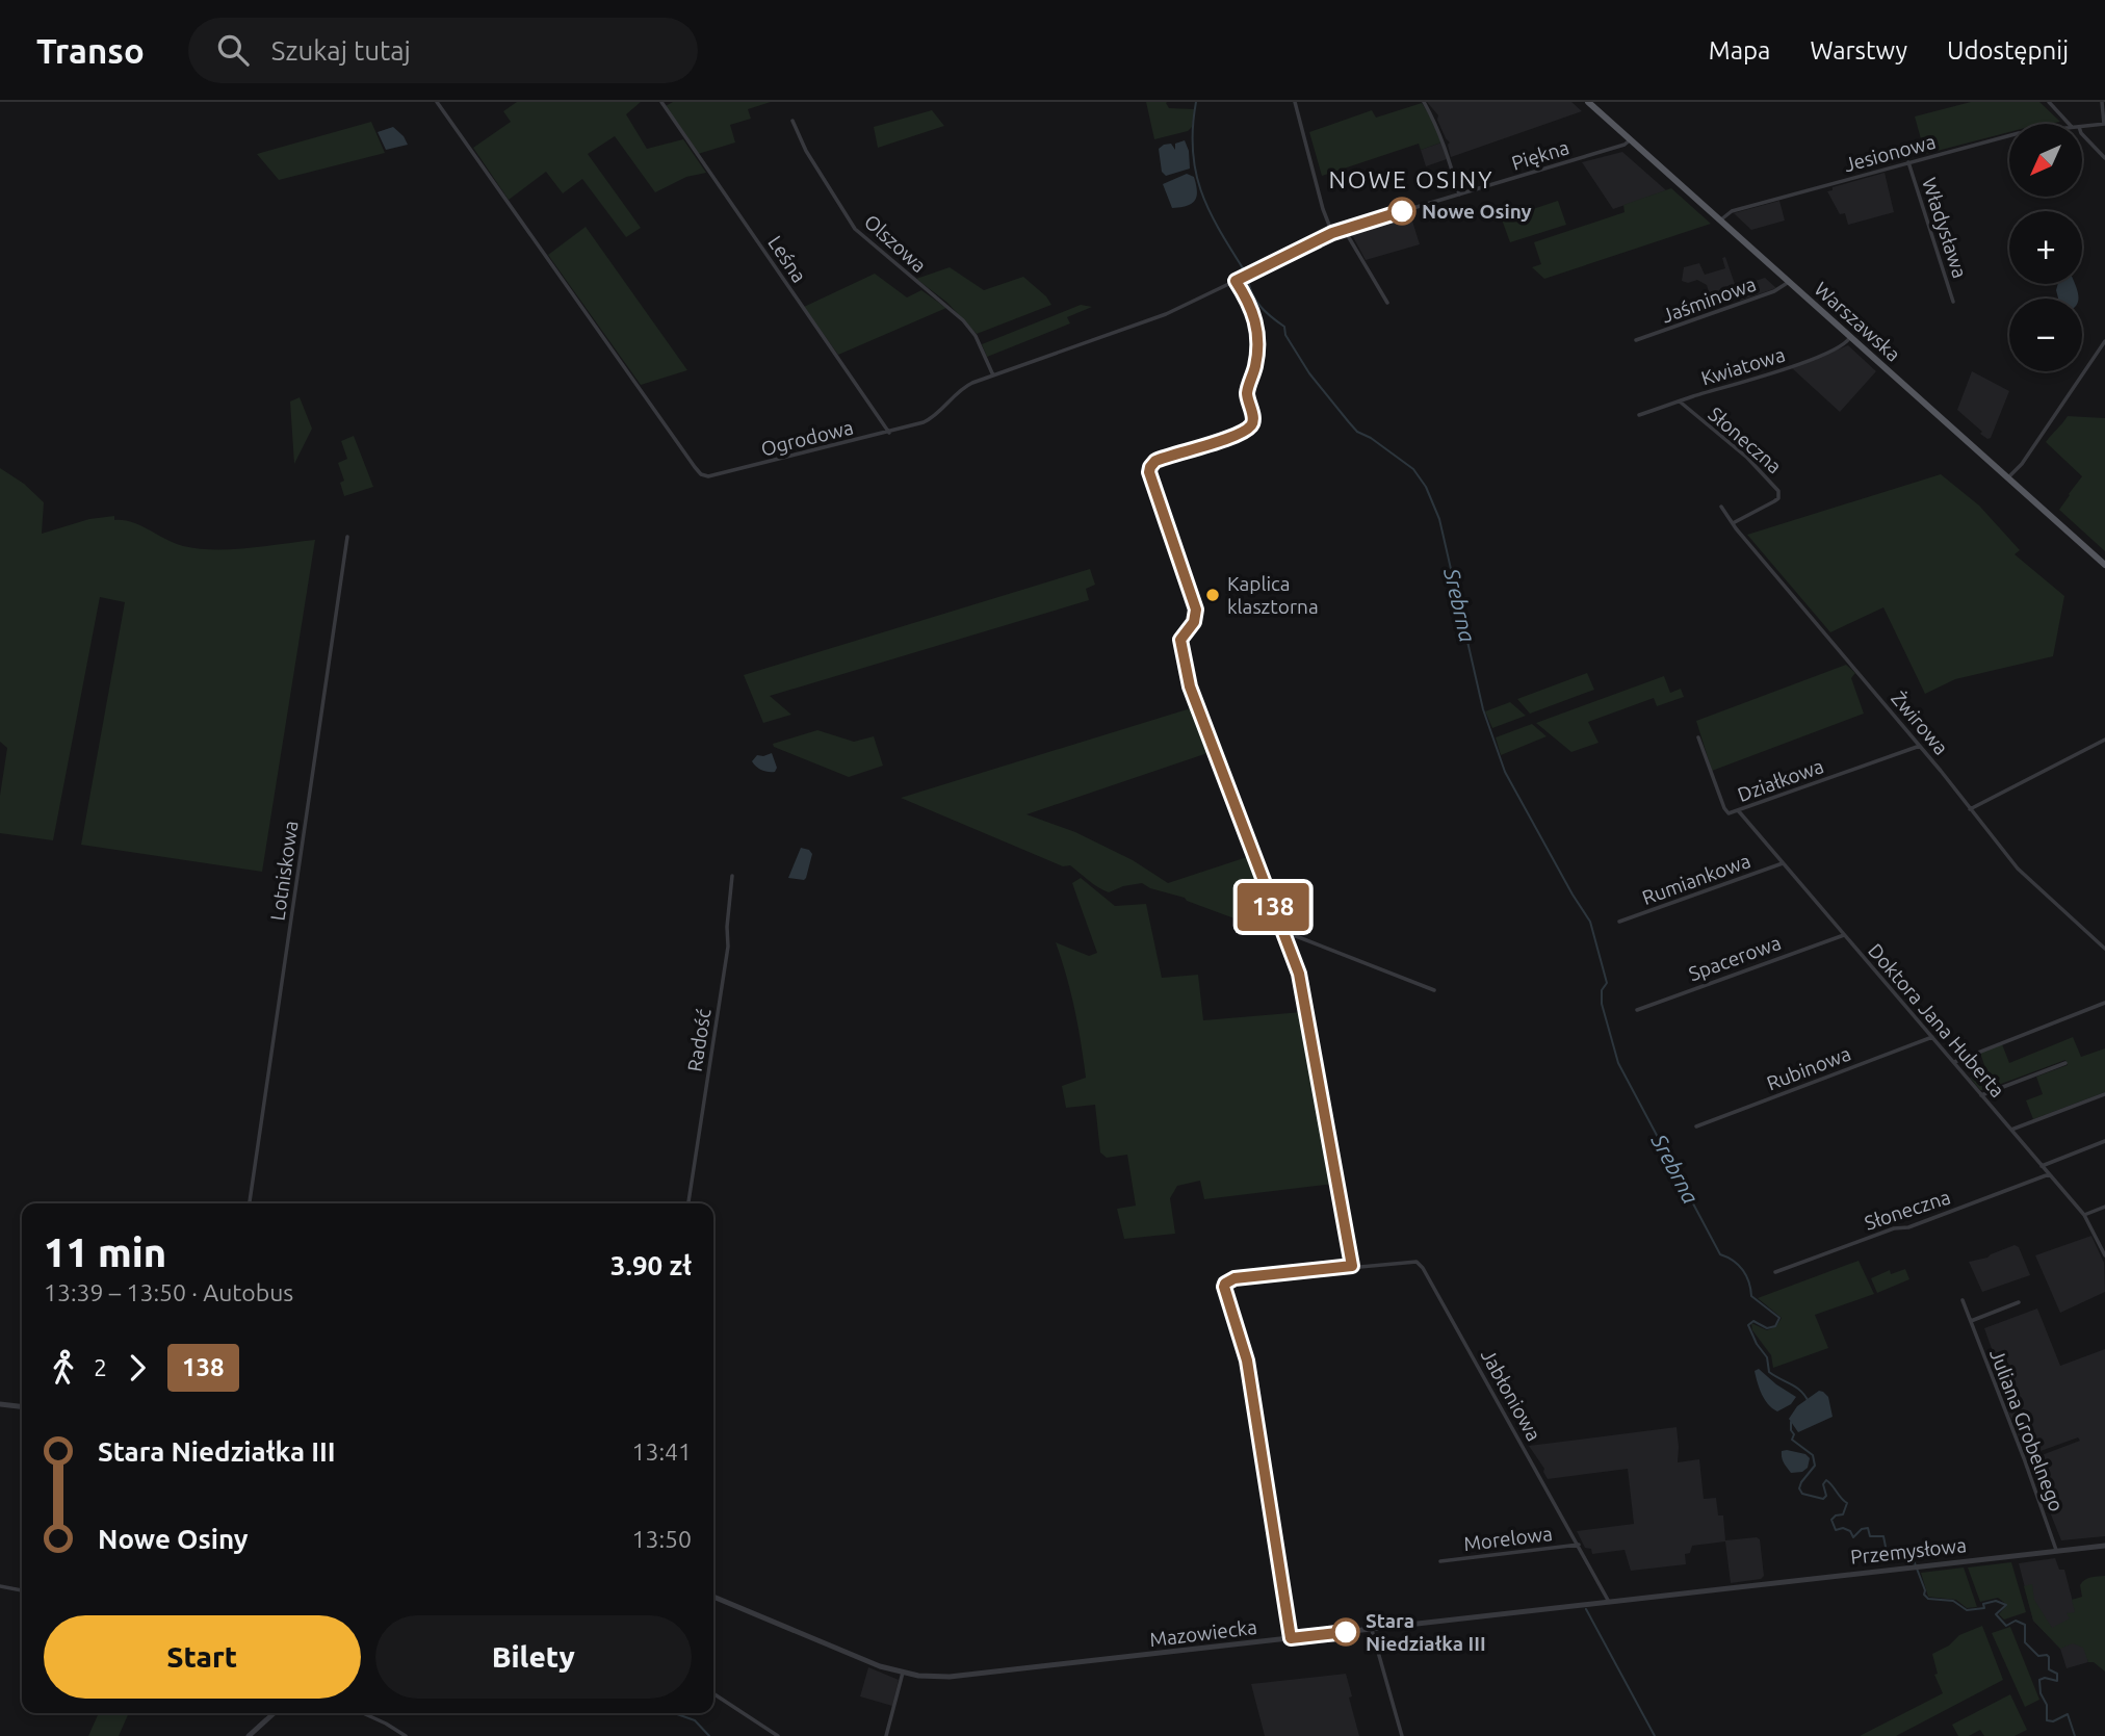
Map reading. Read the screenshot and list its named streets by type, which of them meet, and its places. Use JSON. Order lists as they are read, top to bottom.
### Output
{
  "streets": {
    "main road": ["Warszawska"],
    "street": [
      "Jesionowa",
      "Piękna",
      "Władysława",
      "Olszowa",
      "Leśna",
      "Jaśminowa",
      "Kwiatowa",
      "Ogrodowa",
      "Słoneczna",
      "Żwirowa",
      "Działkowa",
      "Lotniskowa",
      "Rumiankowa",
      "Spacerowa",
      "Doktora Jana Huberta",
      "Radość",
      "Rubinowa",
      "Jabłoniowa",
      "Juliana Grobelnego",
      "Morelowa",
      "Przemysłowa",
      "Mazowiecka"
    ]
  },
  "crossings": [
    ["Jesionowa", "Władysława"],
    ["Jesionowa", "Warszawska"],
    ["Piękna", "Warszawska"],
    ["Piękna", "Ogrodowa"],
    ["Olszowa", "Ogrodowa"],
    ["Leśna", "Ogrodowa"],
    ["Jaśminowa", "Warszawska"],
    ["Warszawska", "Kwiatowa"],
    ["Kwiatowa", "Słoneczna"],
    ["Słoneczna", "Żwirowa"],
    ["Słoneczna", "Doktora Jana Huberta"],
    ["Żwirowa", "Działkowa"],
    ["Działkowa", "Doktora Jana Huberta"],
    ["Rumiankowa", "Doktora Jana Huberta"],
    ["Spacerowa", "Doktora Jana Huberta"],
    ["Doktora Jana Huberta", "Rubinowa"],
    ["Jabłoniowa", "Morelowa"],
    ["Jabłoniowa", "Mazowiecka"],
    ["Juliana Grobelnego", "Przemysłowa"],
    ["Przemysłowa", "Mazowiecka"]
  ],
  "districts": ["NOWE OSINY"],
  "water": ["Srebrna"],
  "places": ["Nowe Osiny", "Kaplica klasztorna", "Stara Niedziałka III"],
  "lines": ["bus line 138"],
  "north": "bottom left",
  "page": {
    "header": "Transo",
    "search": "Szukaj tutaj",
    "nav": ["Mapa", "Warstwy", "Udostępnij"],
    "on_map": "138",
    "map_buttons": ["+", "−"],
    "heading": ["11 min", "13:39 – 13:50 · Autobus", "3.90 zł"],
    "legs": ["2", "138"],
    "list": [
      {
        "name": "Stara Niedziałka III",
        "value": "13:41"
      },
      {
        "name": "Nowe Osiny",
        "value": "13:50"
      }
    ],
    "buttons": ["Start", "Bilety"]
  }
}
